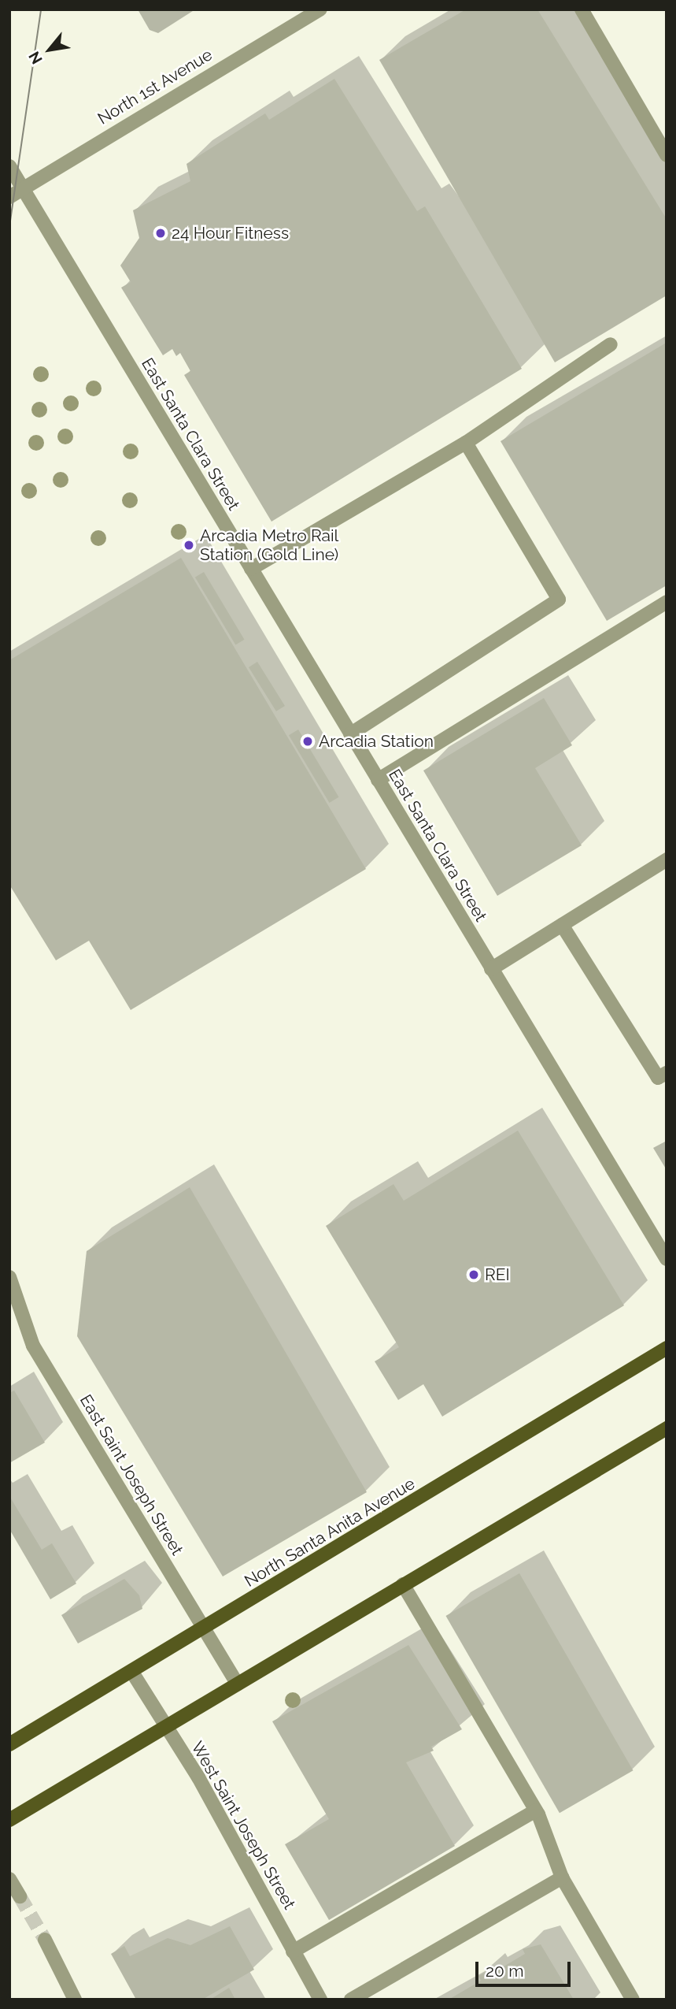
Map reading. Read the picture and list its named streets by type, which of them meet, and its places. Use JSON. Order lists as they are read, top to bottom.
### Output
{
  "streets": {
    "main road": ["North Santa Anita Avenue"],
    "street": [
      "North 1st Avenue",
      "East Santa Clara Street",
      "East Saint Joseph Street",
      "West Saint Joseph Street"
    ]
  },
  "crossings": [
    ["North 1st Avenue", "East Santa Clara Street"],
    ["East Saint Joseph Street", "North Santa Anita Avenue"],
    ["North Santa Anita Avenue", "West Saint Joseph Street"]
  ],
  "places": [
    "24 Hour Fitness",
    "Arcadia Metro Rail Station (Gold Line)",
    "Arcadia Station",
    "REI"
  ],
  "scale_bar": "20 m",
  "north": "bottom left"
}
